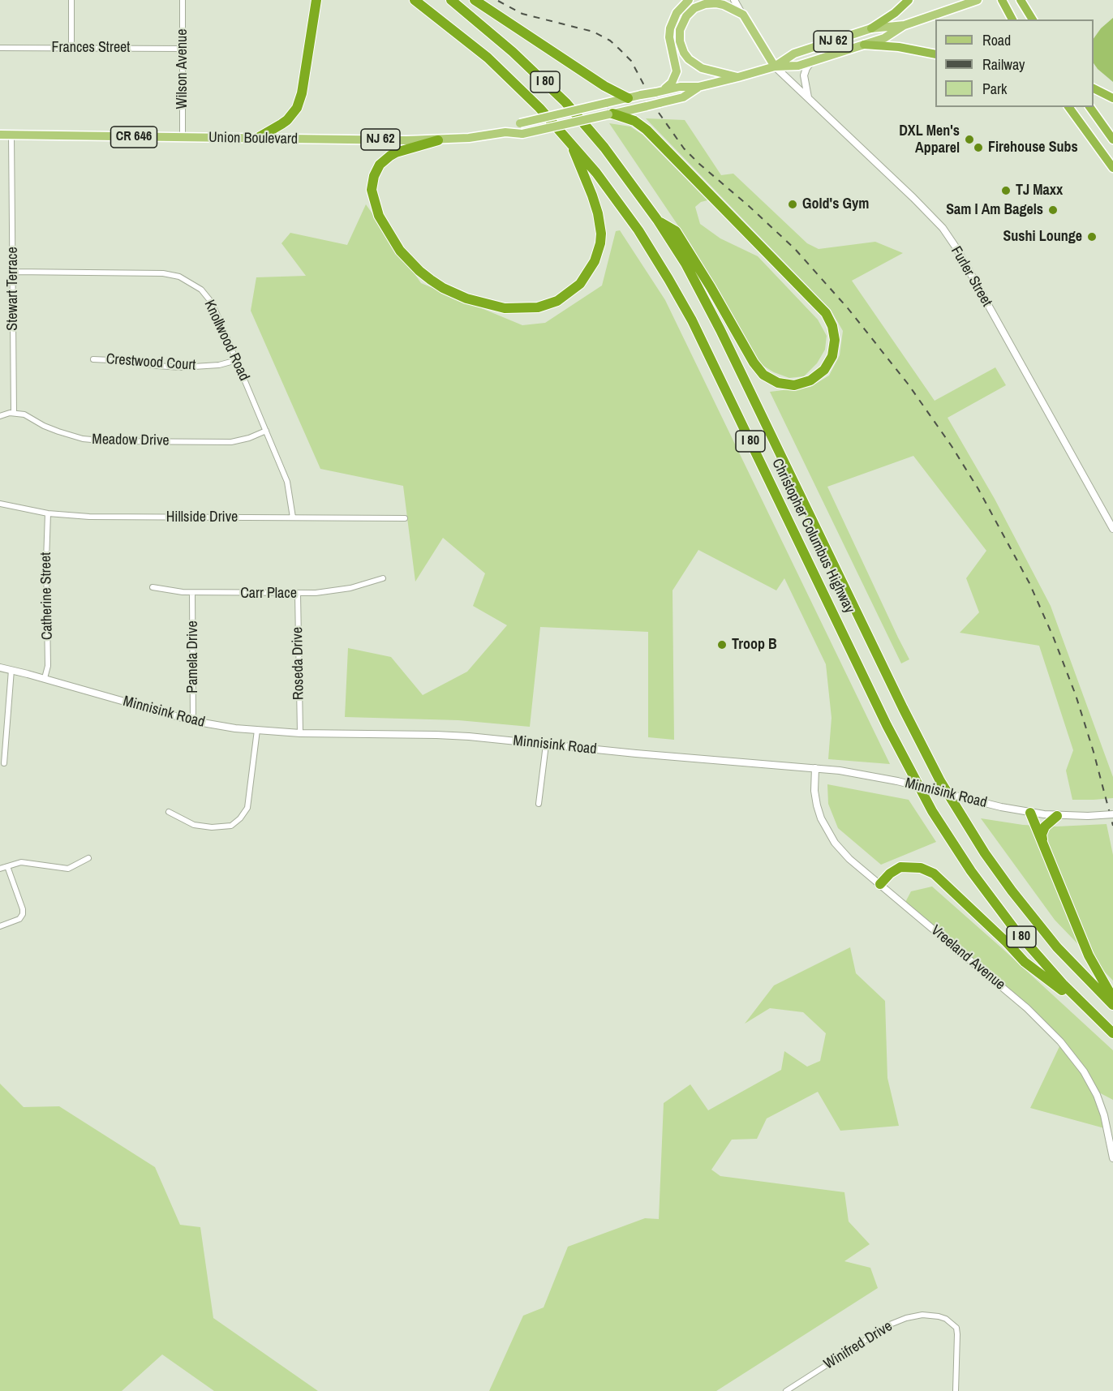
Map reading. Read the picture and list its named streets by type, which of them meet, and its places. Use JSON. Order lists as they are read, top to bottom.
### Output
{
  "streets": {
    "highway": ["I 80", "Christopher Columbus Highway"],
    "main road": ["NJ 62", "CR 646", "Union Boulevard"],
    "street": [
      "Frances Street",
      "Wilson Avenue",
      "Furler Street",
      "Stewart Terrace",
      "Knollwood Road",
      "Crestwood Court",
      "Meadow Drive",
      "Hillside Drive",
      "Carr Place",
      "Catherine Street",
      "Pamela Drive",
      "Roseda Drive",
      "Minnisink Road",
      "Vreeland Avenue",
      "Winifred Drive"
    ]
  },
  "crossings": [
    ["Frances Street", "Wilson Avenue"],
    ["Wilson Avenue", "Union Boulevard"],
    ["Union Boulevard", "Furler Street"],
    ["Union Boulevard", "Stewart Terrace"],
    ["Stewart Terrace", "Knollwood Road"],
    ["Stewart Terrace", "Meadow Drive"],
    ["Knollwood Road", "Crestwood Court"],
    ["Knollwood Road", "Meadow Drive"],
    ["Knollwood Road", "Hillside Drive"],
    ["Hillside Drive", "Catherine Street"],
    ["Carr Place", "Pamela Drive"],
    ["Carr Place", "Roseda Drive"],
    ["Catherine Street", "Minnisink Road"],
    ["Pamela Drive", "Minnisink Road"],
    ["Roseda Drive", "Minnisink Road"],
    ["Minnisink Road", "Vreeland Avenue"]
  ],
  "places": [
    "DXL Men's Apparel",
    "Firehouse Subs",
    "TJ Maxx",
    "Gold's Gym",
    "Sam I Am Bagels",
    "Sushi Lounge",
    "Troop B"
  ],
  "legend": ["Road", "Railway", "Park"]
}
